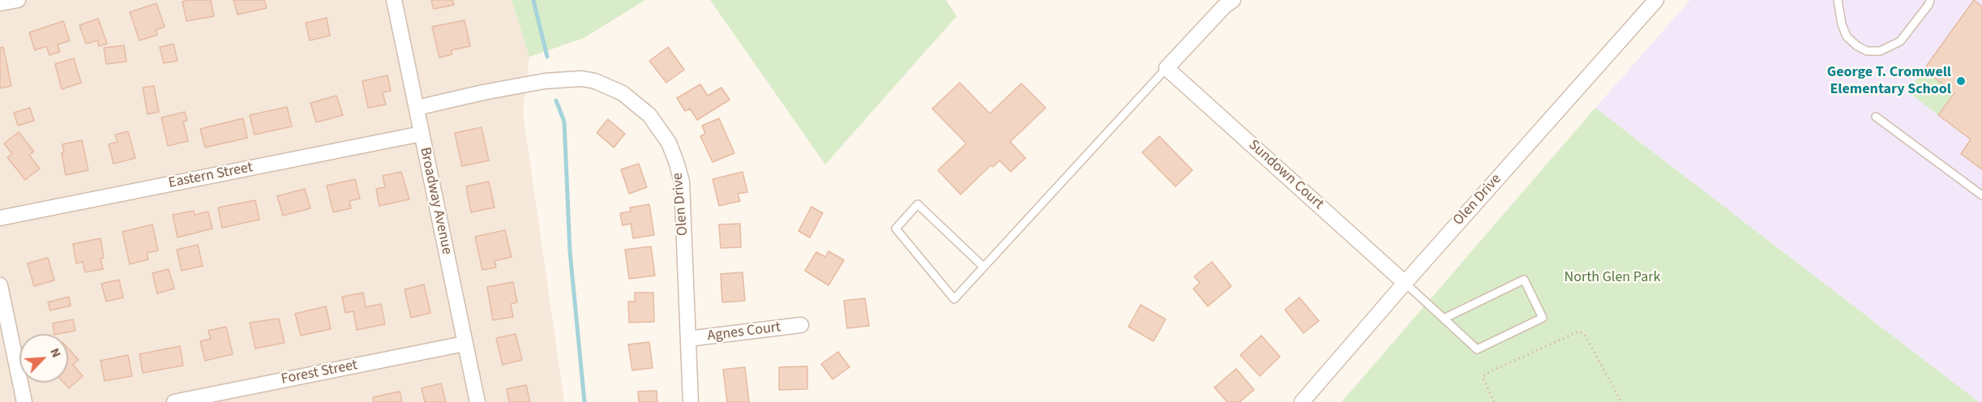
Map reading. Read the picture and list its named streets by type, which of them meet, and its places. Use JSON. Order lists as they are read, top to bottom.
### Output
{
  "streets": {
    "street": [
      "Sundown Court",
      "Eastern Street",
      "Olen Drive",
      "Broadway Avenue",
      "Agnes Court",
      "Forest Street"
    ]
  },
  "crossings": [
    ["Sundown Court", "Olen Drive"],
    ["Eastern Street", "Broadway Avenue"],
    ["Olen Drive", "Broadway Avenue"],
    ["Olen Drive", "Agnes Court"],
    ["Broadway Avenue", "Forest Street"]
  ],
  "parks": ["North Glen Park"],
  "places": ["George T. Cromwell Elementary School"],
  "north": "top right"
}
